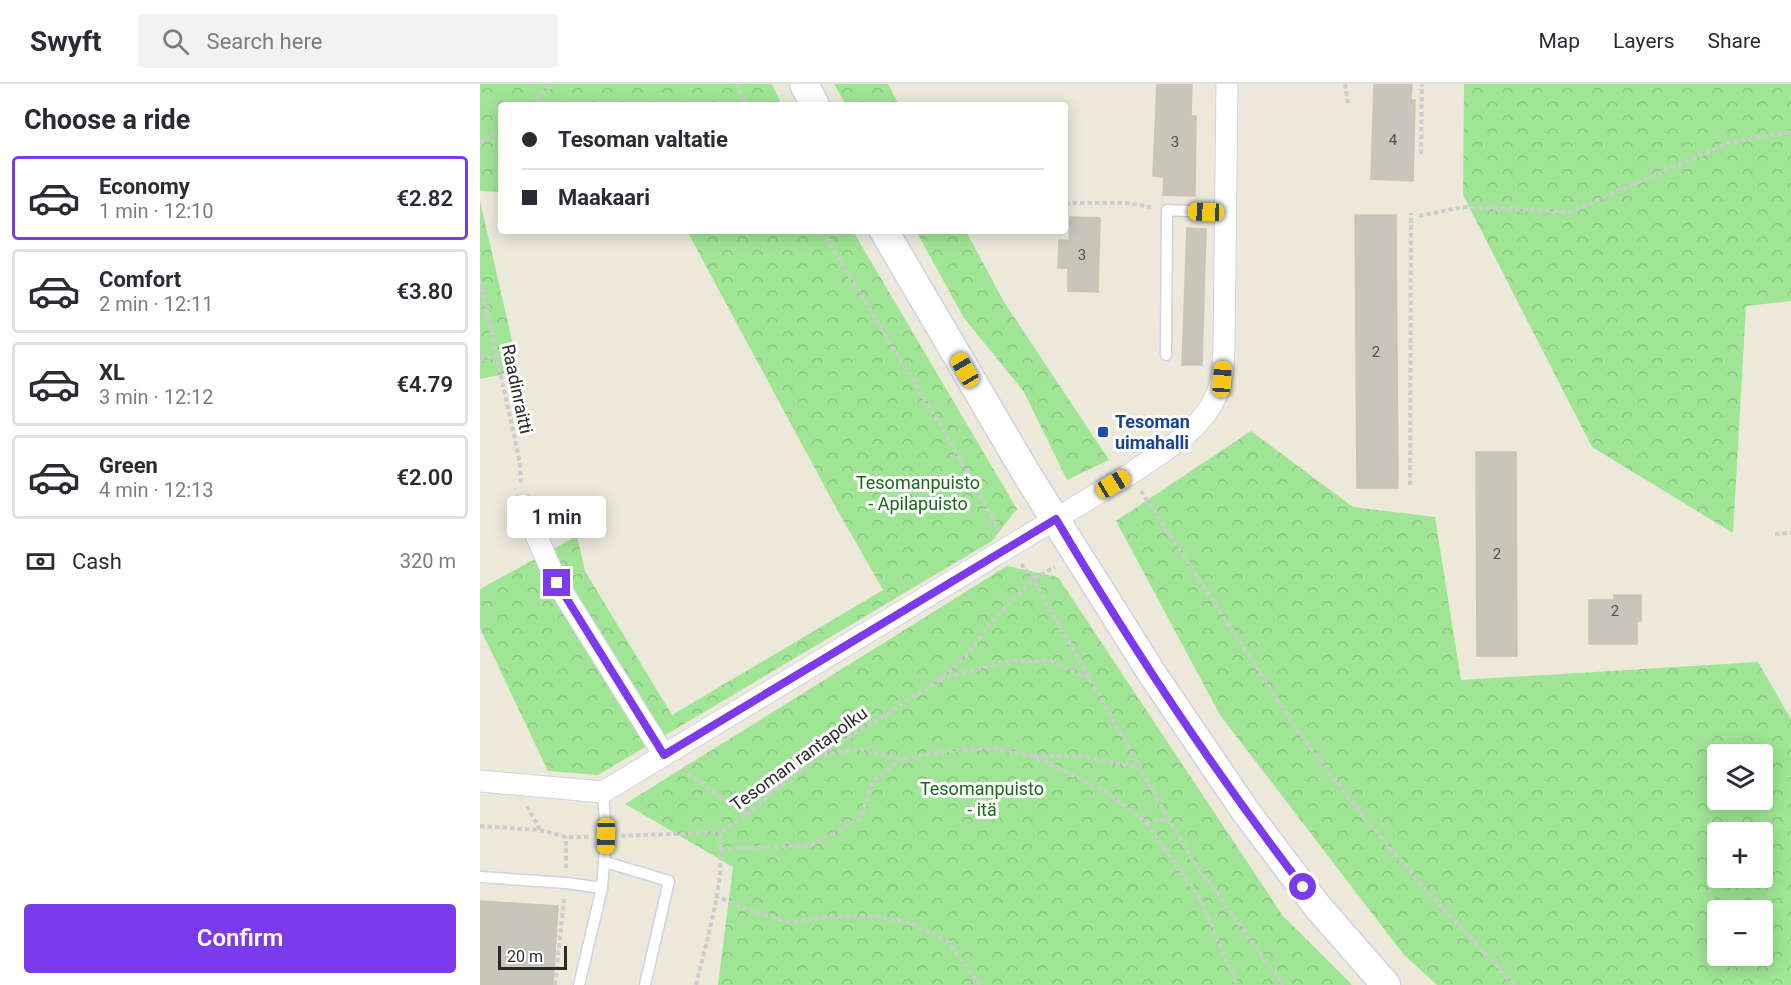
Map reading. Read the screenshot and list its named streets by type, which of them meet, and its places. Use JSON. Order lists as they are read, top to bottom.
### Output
{
  "streets": {
    "path": ["Raadinraitti", "Tesoman rantapolku"]
  },
  "parks": ["Tesomanpuisto - Apilapuisto", "Tesomanpuisto - itä"],
  "places": {
    "transit": ["Tesoman uimahalli"]
  },
  "house_numbers": [
    "4",
    "3",
    "3",
    "2",
    "2",
    "2"
  ],
  "scale_bar": "20 m",
  "page": {
    "header": "Swyft",
    "search": "Search here",
    "nav": ["Map", "Layers", "Share"],
    "heading": "Choose a ride",
    "banner": ["Tesoman valtatie", "Maakaari"],
    "list": [
      {
        "name": "Economy",
        "note": "1 min · 12:10",
        "value": "€2.82"
      },
      {
        "name": "Comfort",
        "note": "2 min · 12:11",
        "value": "€3.80"
      },
      {
        "name": "XL",
        "note": "3 min · 12:12",
        "value": "€4.79"
      },
      {
        "name": "Green",
        "note": "4 min · 12:13",
        "value": "€2.00"
      }
    ],
    "bubble": "1 min",
    "pay": ["Cash", "320 m"],
    "map_buttons": ["+", "−"],
    "buttons": "Confirm",
    "scale": "20 m"
  }
}
